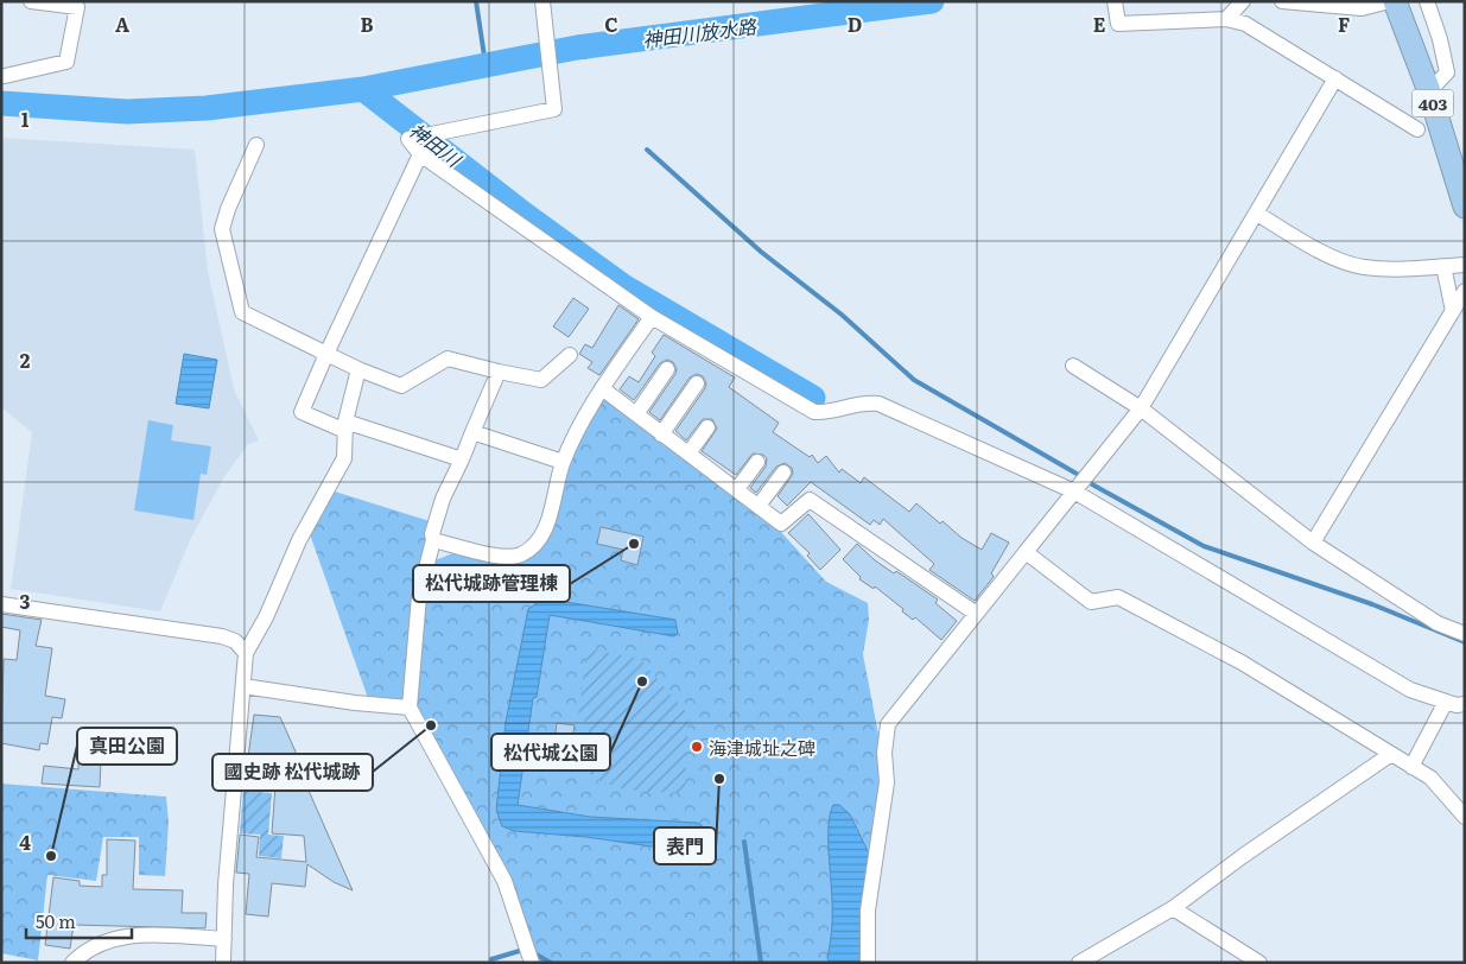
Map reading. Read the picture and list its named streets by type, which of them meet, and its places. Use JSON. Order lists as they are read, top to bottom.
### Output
{
  "streets": {
    "highway": ["403"]
  },
  "water": ["神田川放水路", "神田川"],
  "places": [
    "松代城跡管理棟",
    "松代城公園",
    "國史跡 松代城跡",
    "海津城址之碑",
    "表門",
    "真田公園"
  ],
  "scale_bar": "50 m",
  "grid": {
    "columns": [
      "A",
      "B",
      "C",
      "D",
      "E",
      "F"
    ],
    "rows": [
      "1",
      "2",
      "3",
      "4"
    ]
  }
}
